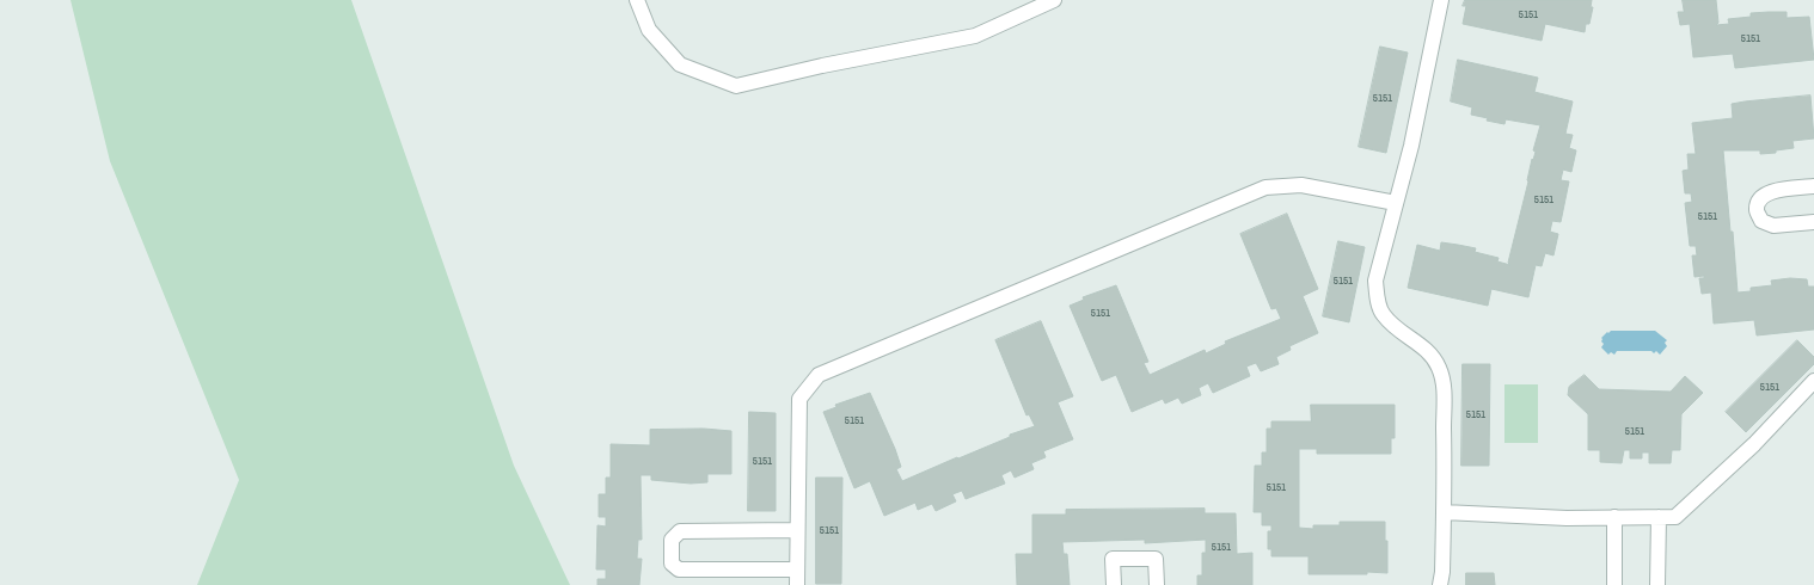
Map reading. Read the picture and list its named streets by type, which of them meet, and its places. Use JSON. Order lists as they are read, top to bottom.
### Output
{
  "house_numbers": [
    "5151",
    "5151",
    "5151",
    "5151",
    "5151",
    "5151",
    "5151",
    "5151",
    "5151",
    "5151",
    "5151",
    "5151",
    "5151",
    "5151",
    "5151"
  ]
}
